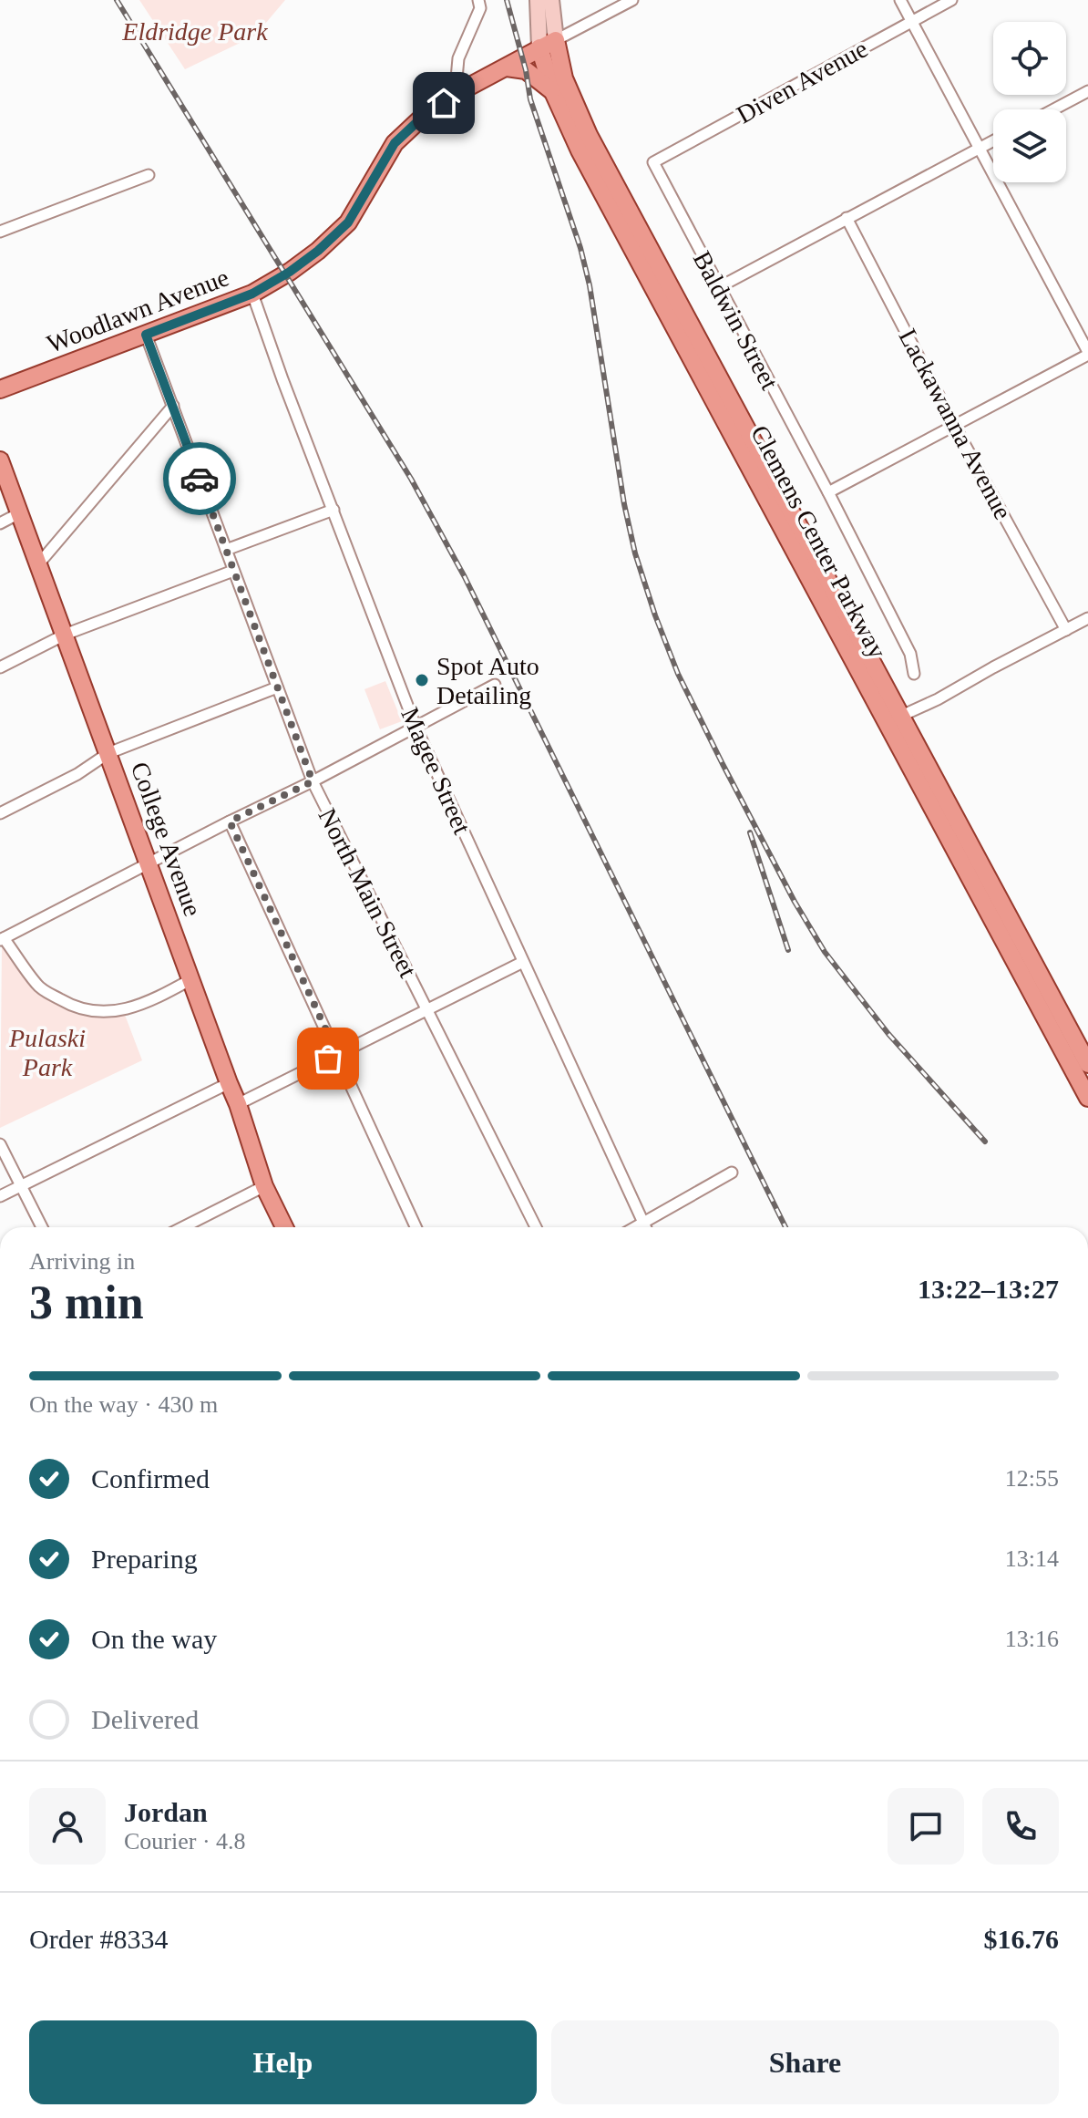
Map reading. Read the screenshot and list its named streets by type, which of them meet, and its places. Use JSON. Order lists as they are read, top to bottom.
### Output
{
  "streets": {
    "main road": ["Woodlawn Avenue", "Clemens Center Parkway", "College Avenue"],
    "street": [
      "Diven Avenue",
      "Baldwin Street",
      "Lackawanna Avenue",
      "Magee Street",
      "North Main Street"
    ]
  },
  "crossings": [
    ["Diven Avenue", "Baldwin Street"],
    ["Woodlawn Avenue", "Clemens Center Parkway"],
    ["Woodlawn Avenue", "Magee Street"],
    ["Woodlawn Avenue", "North Main Street"]
  ],
  "parks": ["Eldridge Park", "Pulaski Park"],
  "places": ["Spot Auto Detailing"],
  "page": {
    "heading": ["3 min", "Arriving in", "13:22–13:27"],
    "panel": [
      "Jordan",
      "Courier · 4.8",
      "Order #8334",
      "$16.76"
    ],
    "bar": "On the way · 430 m",
    "list": [
      ["Confirmed", "12:55"],
      ["Preparing", "13:14"],
      ["On the way", "13:16"],
      "Delivered"
    ],
    "buttons": ["Help", "Share"]
  }
}
